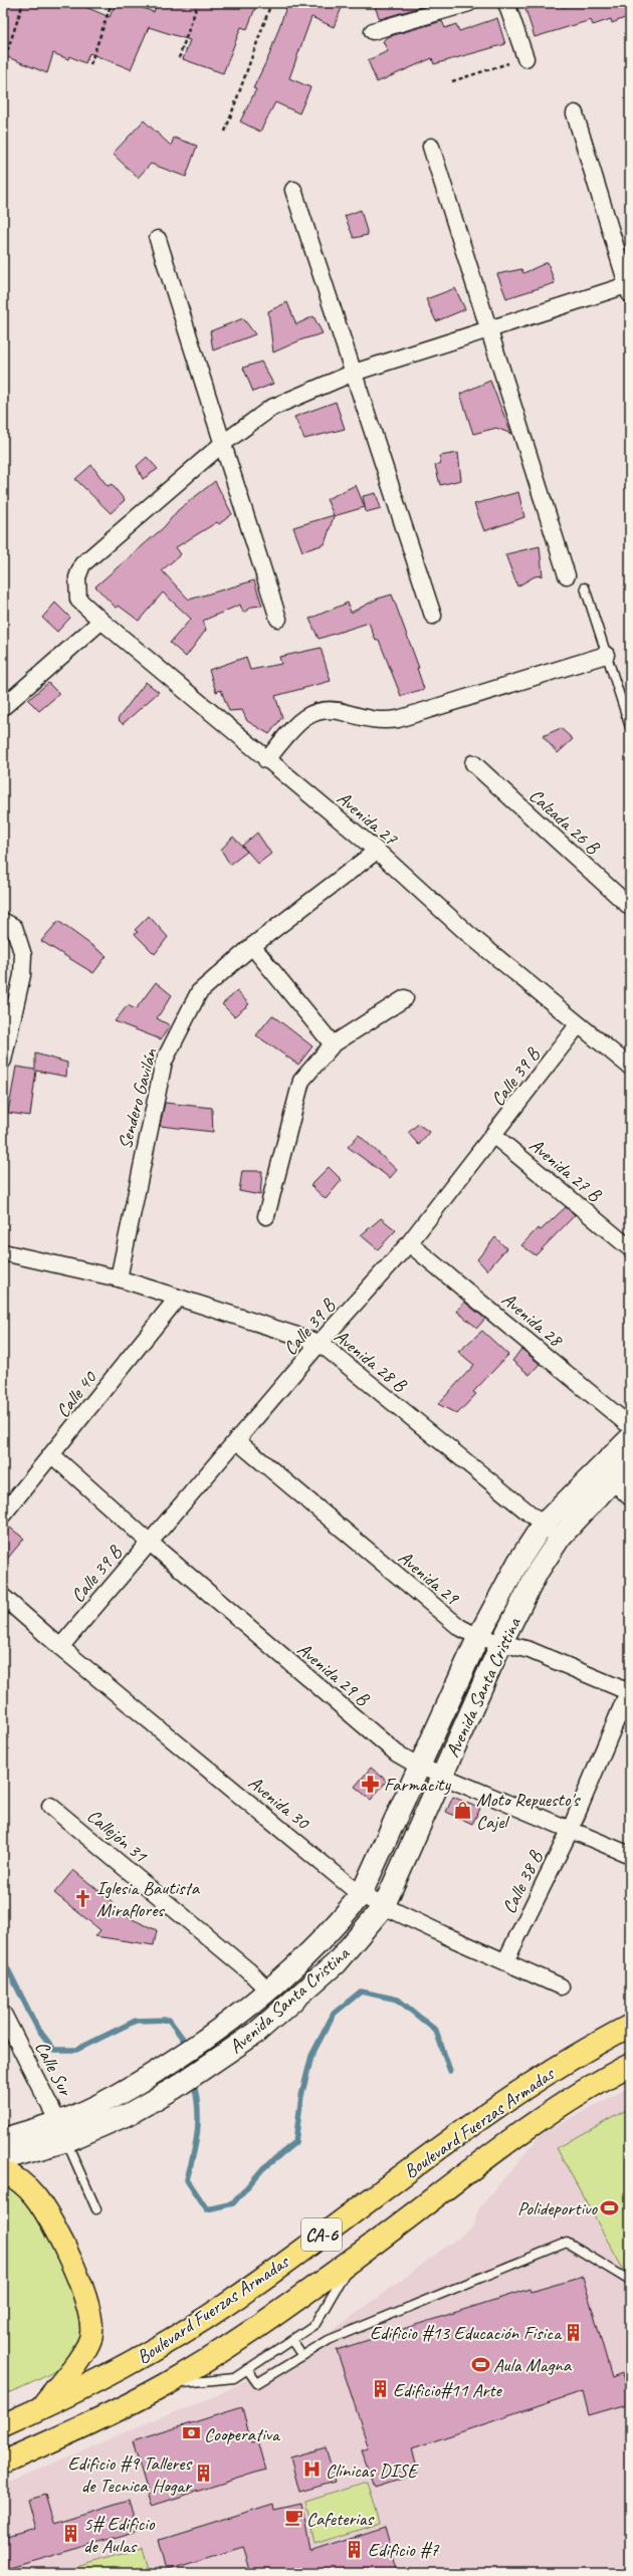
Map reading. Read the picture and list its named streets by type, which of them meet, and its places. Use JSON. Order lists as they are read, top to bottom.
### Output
{
  "streets": {
    "highway": ["Boulevard Fuerzas Armadas", "CA-6"],
    "street": [
      "Avenida 27",
      "Calzada 26 B",
      "Calle 39 B",
      "Sendero Gavilán",
      "Avenida 27 B",
      "Avenida 28",
      "Avenida 28 B",
      "Calle 40",
      "Avenida 29",
      "Avenida 29 B",
      "Avenida Santa Cristina",
      "Avenida 30",
      "Callejón 31",
      "Calle 38 B",
      "Calle Sur"
    ]
  },
  "crossings": [
    ["Avenida 27", "Calle 39 B"],
    ["Avenida 27", "Sendero Gavilán"],
    ["Calle 39 B", "Avenida 27 B"],
    ["Calle 39 B", "Avenida 28"],
    ["Calle 39 B", "Avenida 28 B"],
    ["Calle 39 B", "Avenida 29"],
    ["Calle 39 B", "Avenida 29 B"],
    ["Calle 39 B", "Avenida 30"],
    ["Sendero Gavilán", "Avenida 28 B"],
    ["Avenida 28 B", "Calle 40"],
    ["Avenida 28 B", "Avenida Santa Cristina"],
    ["Calle 40", "Avenida 29 B"],
    ["Avenida 29", "Avenida Santa Cristina"],
    ["Avenida 29", "Calle 38 B"],
    ["Avenida 29 B", "Avenida Santa Cristina"],
    ["Avenida 29 B", "Calle 38 B"],
    ["Avenida Santa Cristina", "Avenida 30"],
    ["Avenida Santa Cristina", "Callejón 31"],
    ["Avenida Santa Cristina", "Calle Sur"],
    ["Avenida 30", "Calle 38 B"]
  ],
  "places": {
    "pharmacy": ["Farmacity"],
    "shop": ["Moto Repuesto's Cajel"],
    "church": ["Iglesia Bautista Miraflores"],
    "sports": ["Polideportivo", "Aula Magna"],
    "building": [
      "Edificio #13 Educación Fisica",
      "Edificio#11 Arte",
      "Edificio #9 Talleres de Tecnica Hogar",
      "5# Edificio de Aulas",
      "Edificio #7"
    ],
    "bank": ["Cooperativa"],
    "hospital": ["Clínicas DISE"],
    "cafe": ["Cafeterias"]
  }
}
